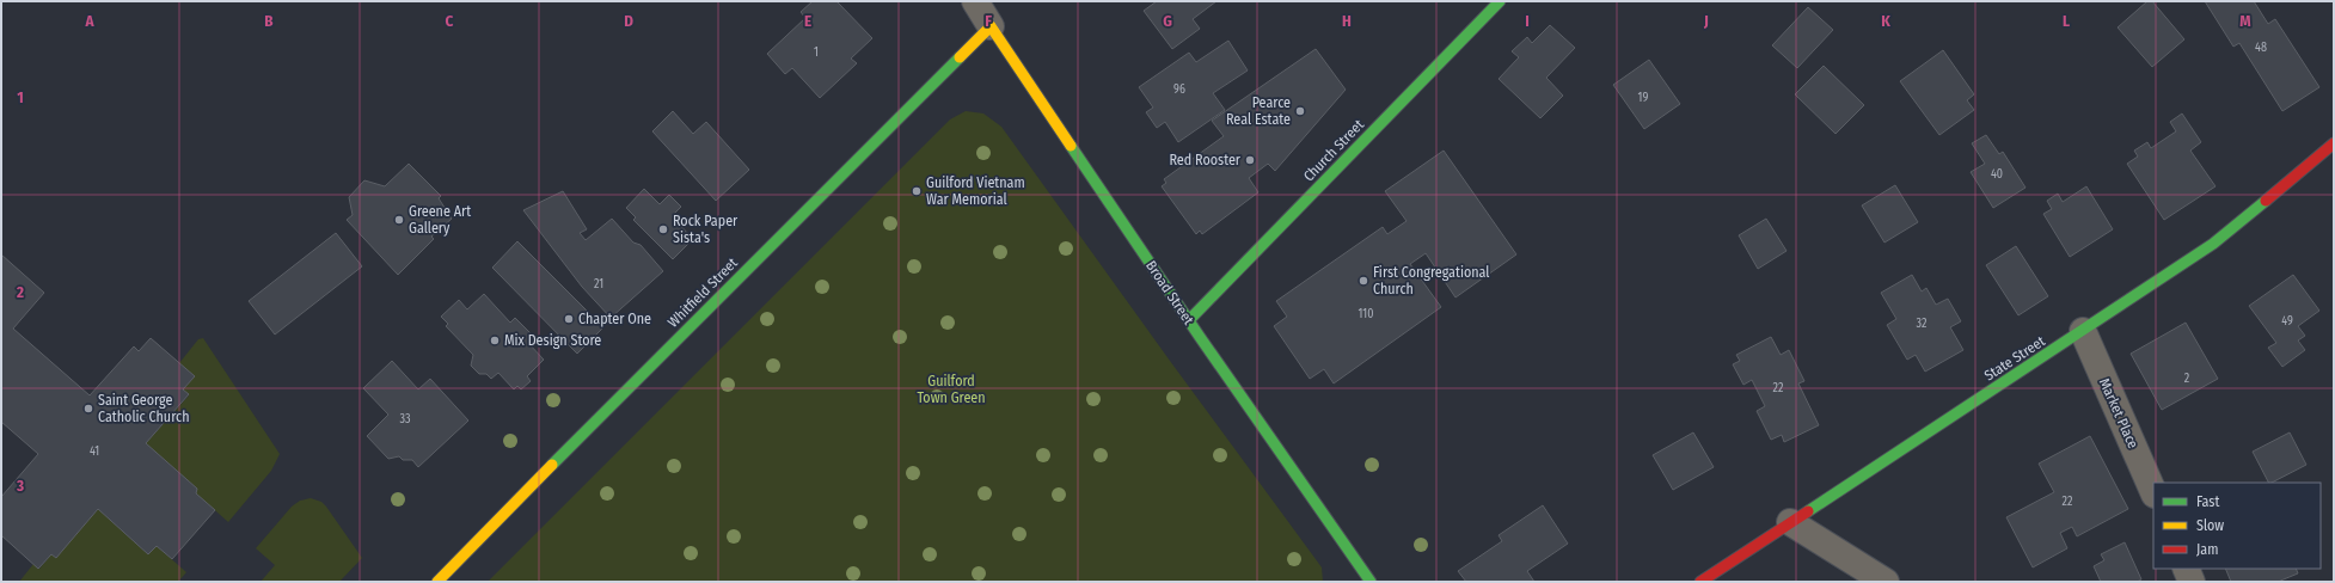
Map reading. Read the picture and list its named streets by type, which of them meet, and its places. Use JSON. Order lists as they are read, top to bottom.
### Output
{
  "streets": {
    "main road": [
      "Church Street",
      "Whitfield Street",
      "Broad Street",
      "State Street"
    ],
    "street": ["Market Place"]
  },
  "crossings": [
    ["Church Street", "Broad Street"],
    ["Whitfield Street", "Broad Street"],
    ["State Street", "Market Place"]
  ],
  "parks": ["Guilford Town Green"],
  "places": [
    "Pearce Real Estate",
    "Red Rooster",
    "Guilford Vietnam War Memorial",
    "Greene Art Gallery",
    "Rock Paper Sista's",
    "First Congregational Church",
    "Chapter One",
    "Mix Design Store",
    "Saint George Catholic Church"
  ],
  "house_numbers": [
    "48",
    "1",
    "96",
    "19",
    "40",
    "21",
    "110",
    "49",
    "32",
    "2",
    "22",
    "33",
    "41",
    "22"
  ],
  "legend": ["Fast", "Slow", "Jam"],
  "grid": {
    "columns": [
      "A",
      "B",
      "C",
      "D",
      "E",
      "F",
      "G",
      "H",
      "I",
      "J",
      "K",
      "L",
      "M"
    ],
    "rows": ["1", "2", "3"]
  }
}
